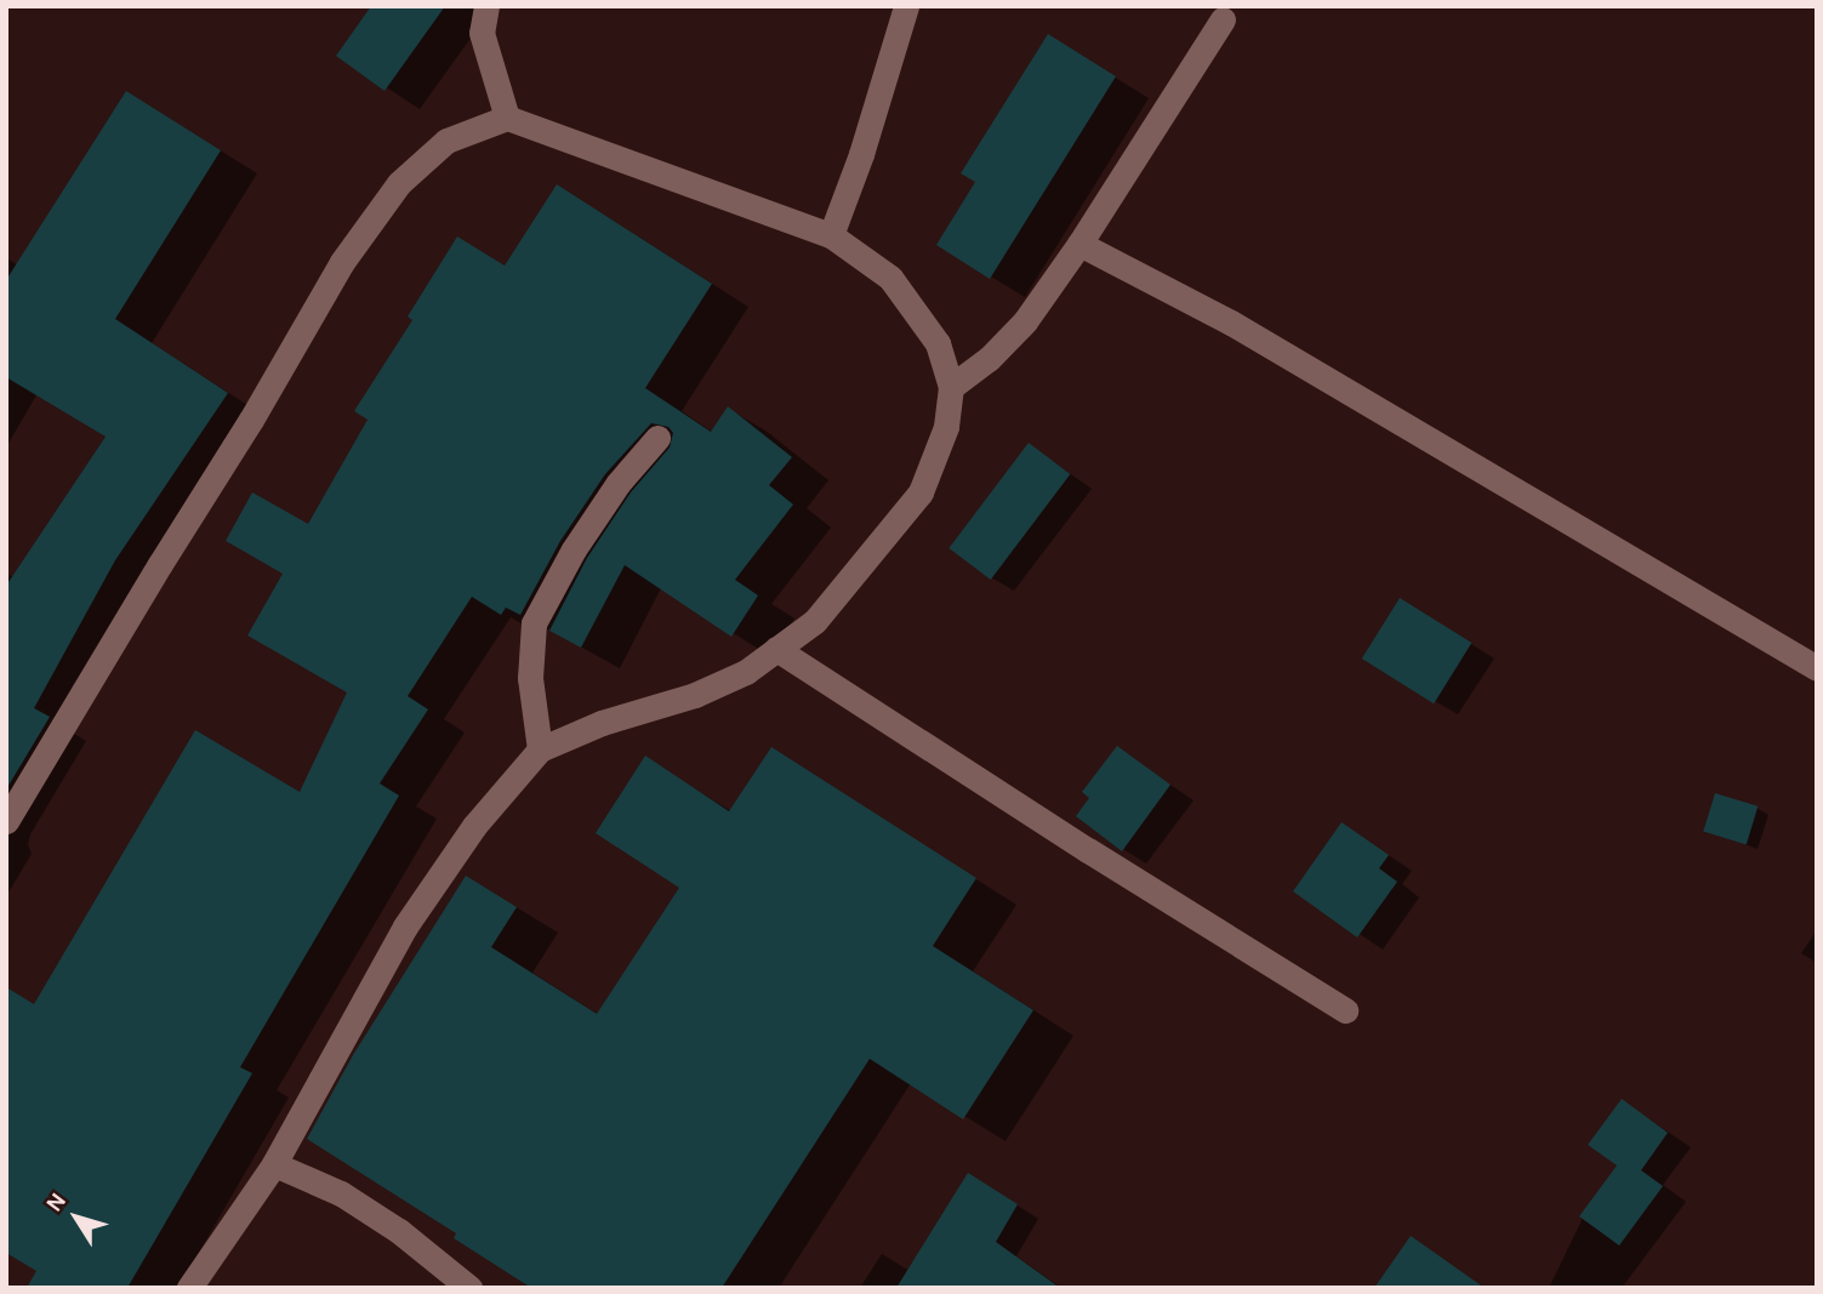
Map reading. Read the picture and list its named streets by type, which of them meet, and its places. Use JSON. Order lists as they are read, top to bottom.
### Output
{
  "north": "top left"
}
